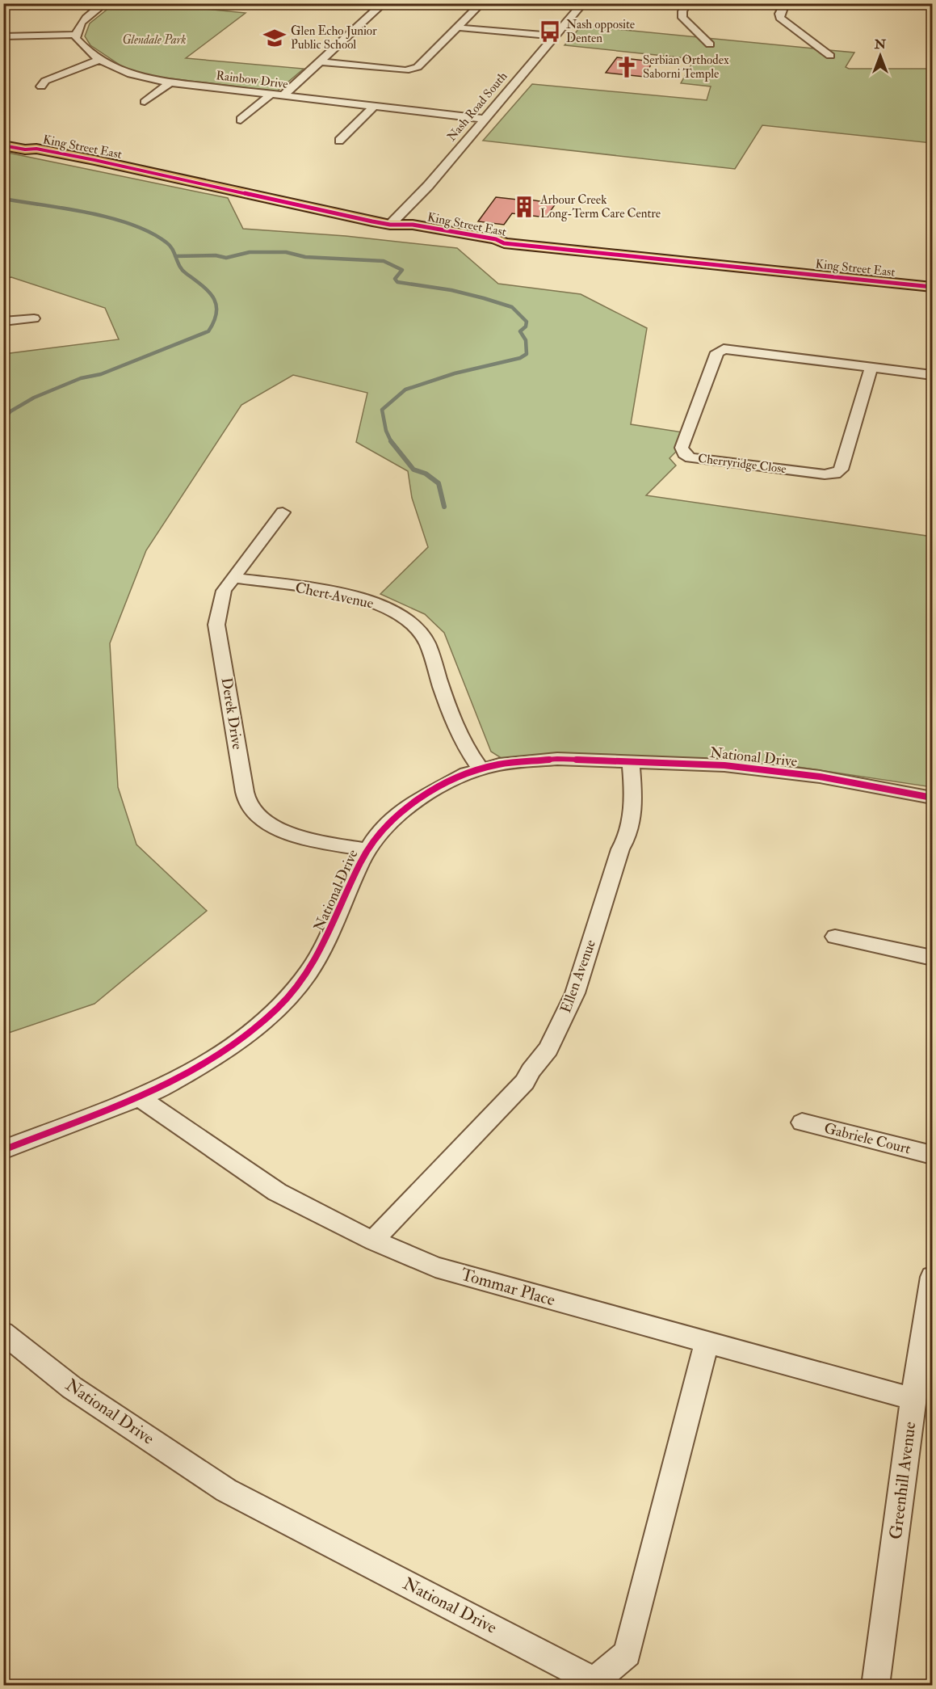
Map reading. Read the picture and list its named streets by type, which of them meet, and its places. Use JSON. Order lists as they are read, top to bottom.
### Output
{
  "streets": {
    "main road": ["King Street East"],
    "street": [
      "Rainbow Drive",
      "Nash Road South",
      "Cherryridge Close",
      "Chert Avenue",
      "Derek Drive",
      "National Drive",
      "Ellen Avenue",
      "Gabriele Court",
      "Tommar Place",
      "Greenhill Avenue"
    ]
  },
  "crossings": [
    ["Rainbow Drive", "Nash Road South"],
    ["Nash Road South", "King Street East"],
    ["Chert Avenue", "Derek Drive"],
    ["Chert Avenue", "National Drive"],
    ["Derek Drive", "National Drive"],
    ["National Drive", "Ellen Avenue"],
    ["National Drive", "Tommar Place"],
    ["Ellen Avenue", "Tommar Place"],
    ["Tommar Place", "Greenhill Avenue"]
  ],
  "parks": ["Glendale Park"],
  "places": {
    "bus stop": ["Nash opposite Denten"],
    "school or university": ["Glen Echo Junior Public School"],
    "church": ["Serbian Orthodex Saborni Temple"],
    "building": ["Arbour Creek Long-Term Care Centre"]
  },
  "north": "top"
}
